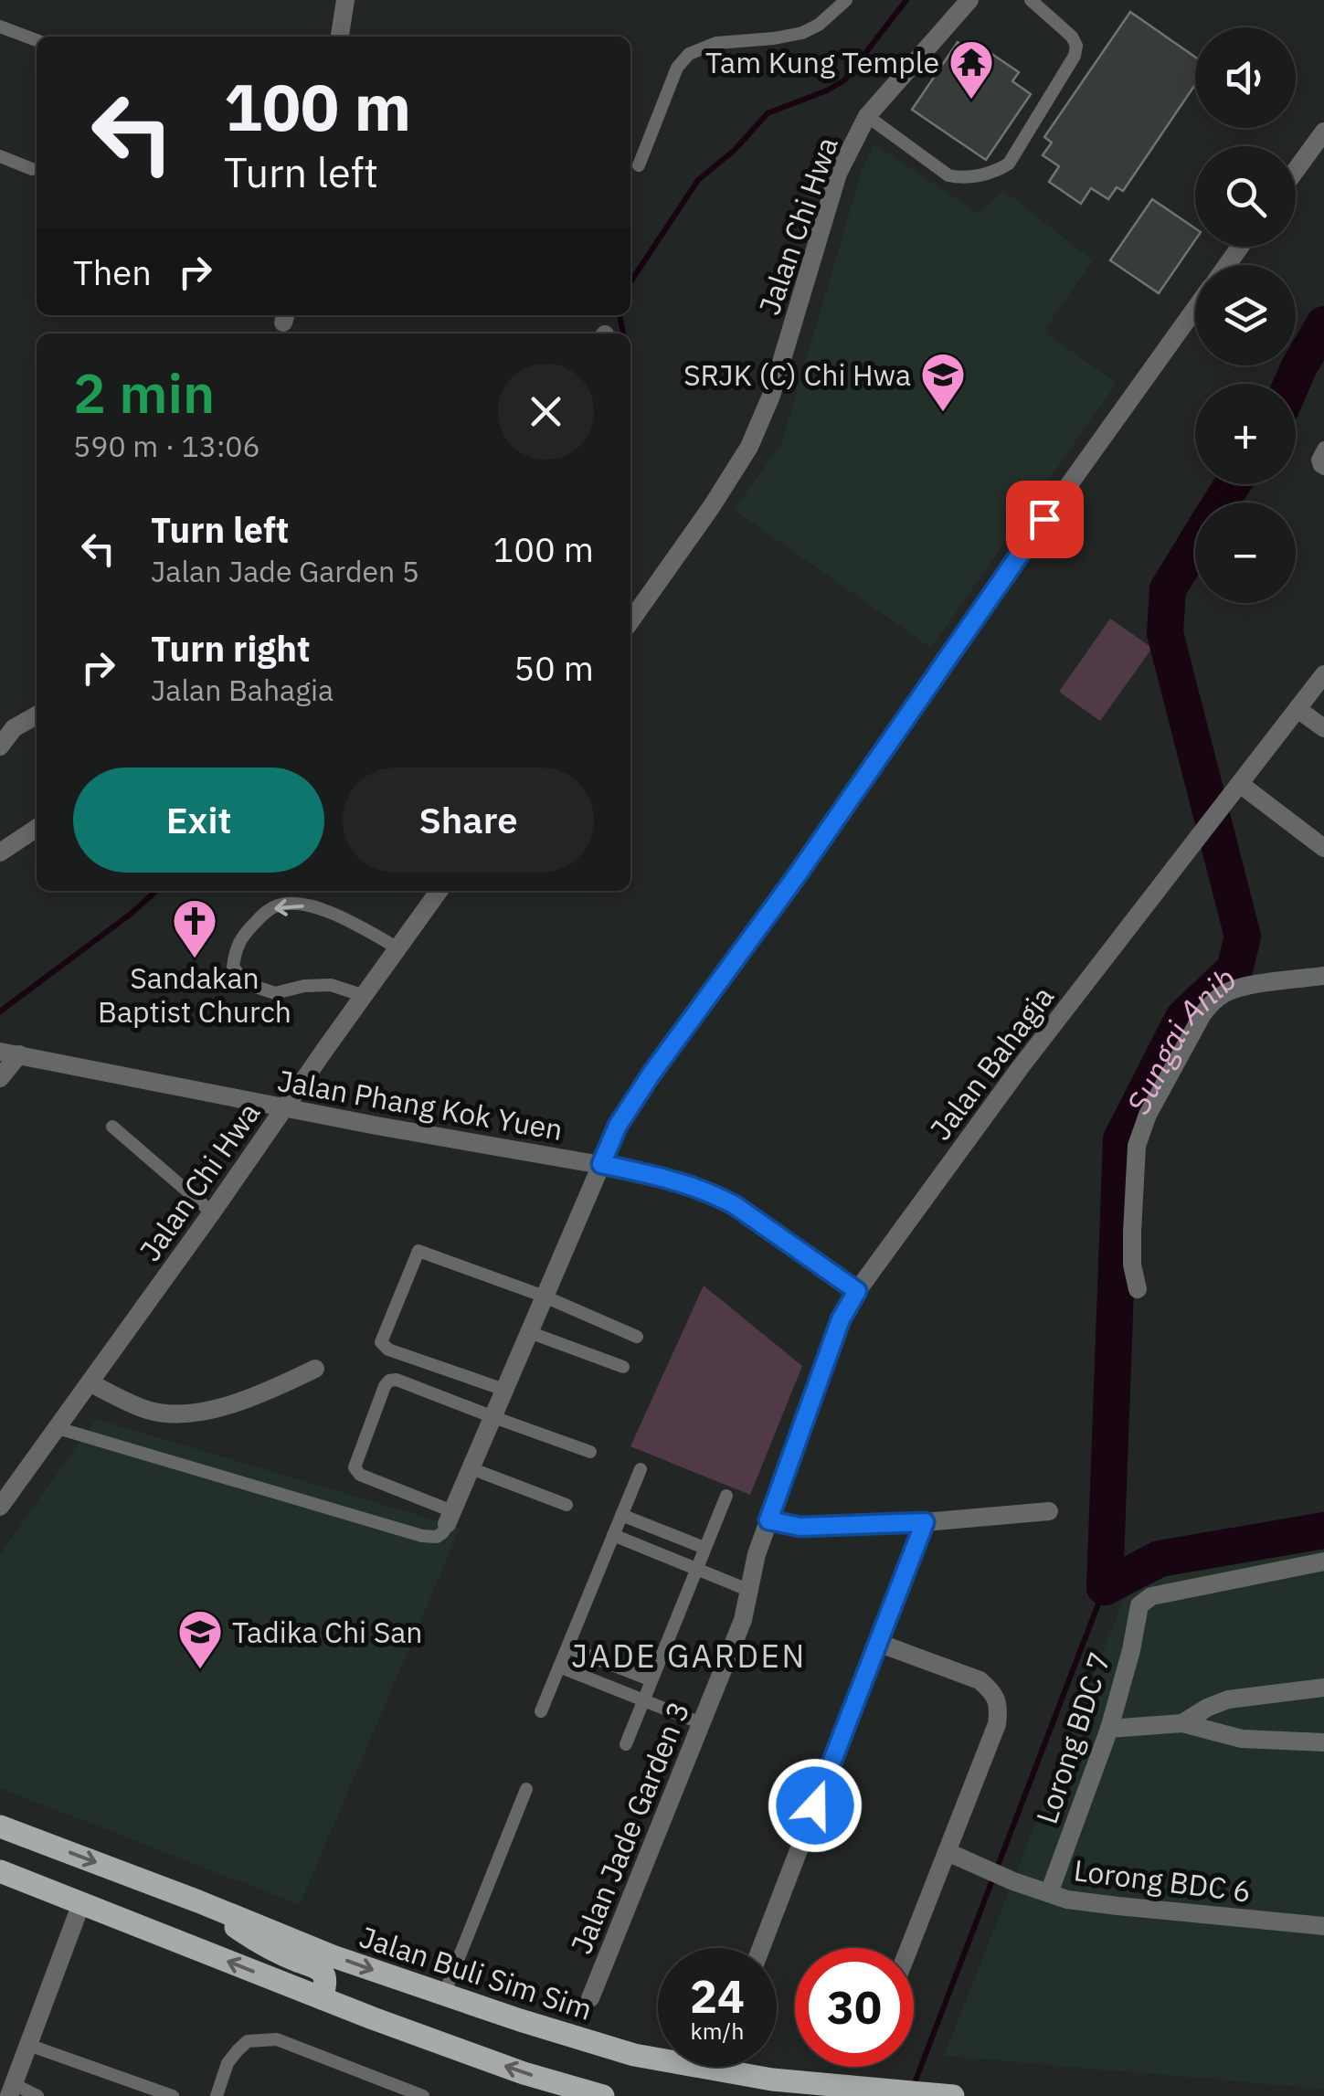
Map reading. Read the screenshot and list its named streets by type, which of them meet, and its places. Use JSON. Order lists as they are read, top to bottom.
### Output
{
  "streets": {
    "main road": ["Jalan Buli Sim Sim"],
    "street": [
      "Jalan Chi Hwa",
      "Jalan Bahagia",
      "Jalan Phang Kok Yuen",
      "Lorong BDC 7",
      "Jalan Jade Garden 3",
      "Lorong BDC 6"
    ]
  },
  "crossings": [
    ["Jalan Chi Hwa", "Jalan Phang Kok Yuen"],
    ["Jalan Bahagia", "Jalan Phang Kok Yuen"],
    ["Jalan Bahagia", "Jalan Jade Garden 3"],
    ["Lorong BDC 7", "Lorong BDC 6"]
  ],
  "districts": ["JADE GARDEN"],
  "water": ["Sungai Anib"],
  "places": {
    "temple": ["Tam Kung Temple"],
    "school or university": ["SRJK (C) Chi Hwa", "Tadika Chi San"],
    "church": ["Sandakan Baptist Church"]
  },
  "page": {
    "map_buttons": ["+", "−"],
    "turn": ["100 m", "Turn left"],
    "then": "Then",
    "heading": ["2 min", "590 m · 13:06"],
    "list": [
      {
        "name": "Turn left",
        "note": "Jalan Jade Garden 5",
        "value": "100 m"
      },
      {
        "name": "Turn right",
        "note": "Jalan Bahagia",
        "value": "50 m"
      }
    ],
    "buttons": ["Exit", "Share"],
    "speed": "24 km/h",
    "limit": "30"
  }
}
